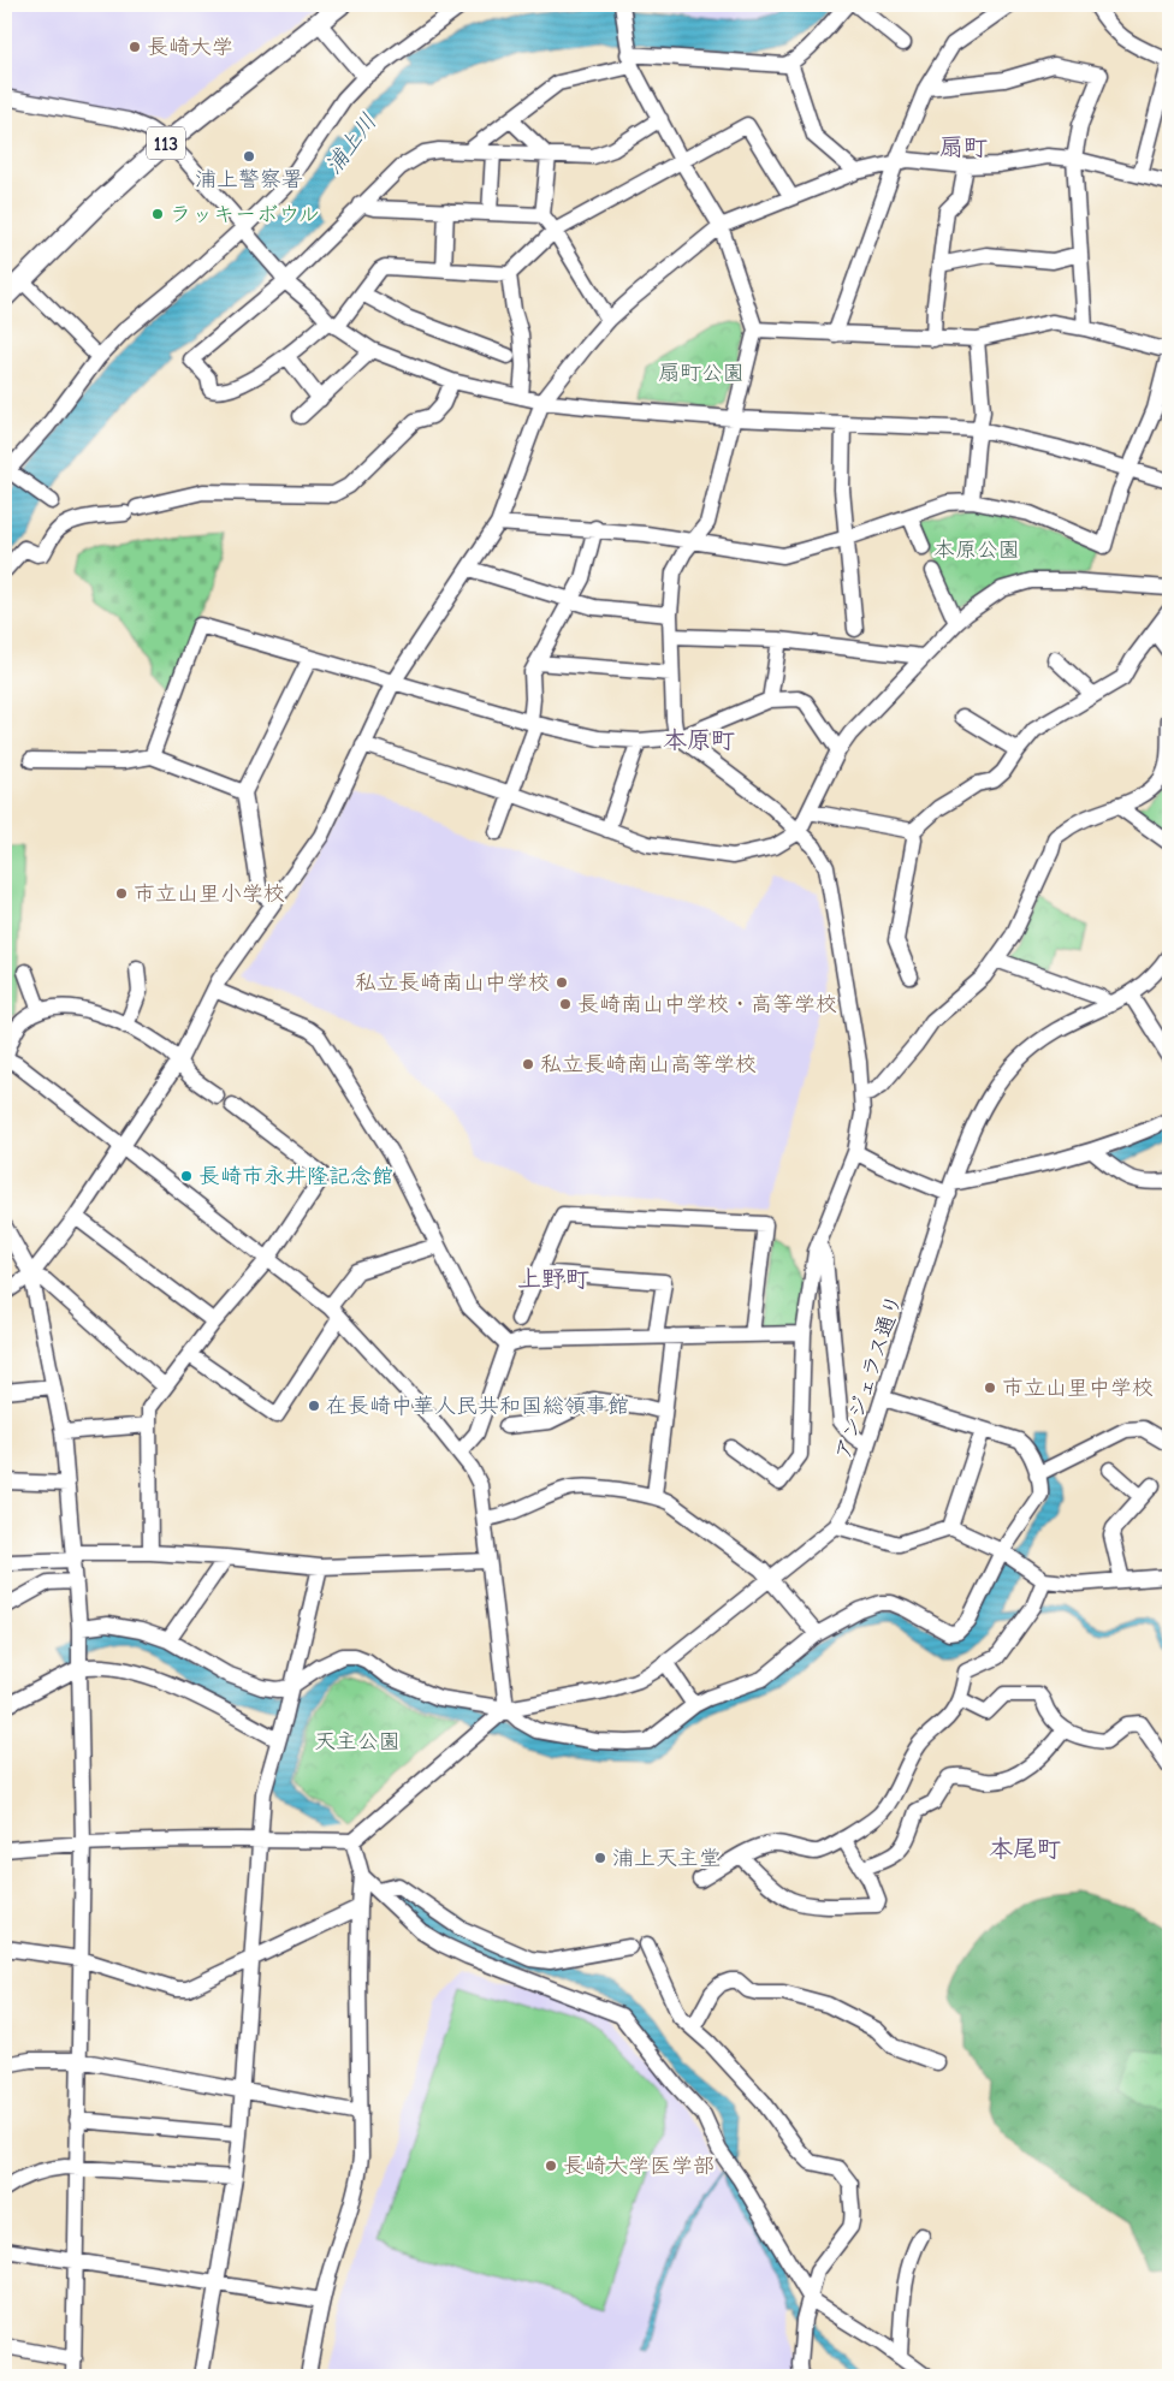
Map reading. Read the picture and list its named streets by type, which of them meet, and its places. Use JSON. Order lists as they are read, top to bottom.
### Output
{
  "streets": {
    "main road": ["113"],
    "street": ["アンジェラス通り"]
  },
  "districts": [
    "扇町",
    "本原町",
    "上野町",
    "本尾町"
  ],
  "water": ["浦上川"],
  "parks": ["扇町公園", "本原公園", "天主公園"],
  "places": [
    "長崎大学",
    "浦上警察署",
    "ラッキーボウル",
    "市立山里小学校",
    "私立長崎南山中学校",
    "長崎南山中学校・高等学校",
    "私立長崎南山高等学校",
    "長崎市永井隆記念館",
    "市立山里中学校",
    "在長崎中華人民共和国総領事館",
    "浦上天主堂",
    "長崎大学医学部"
  ]
}
